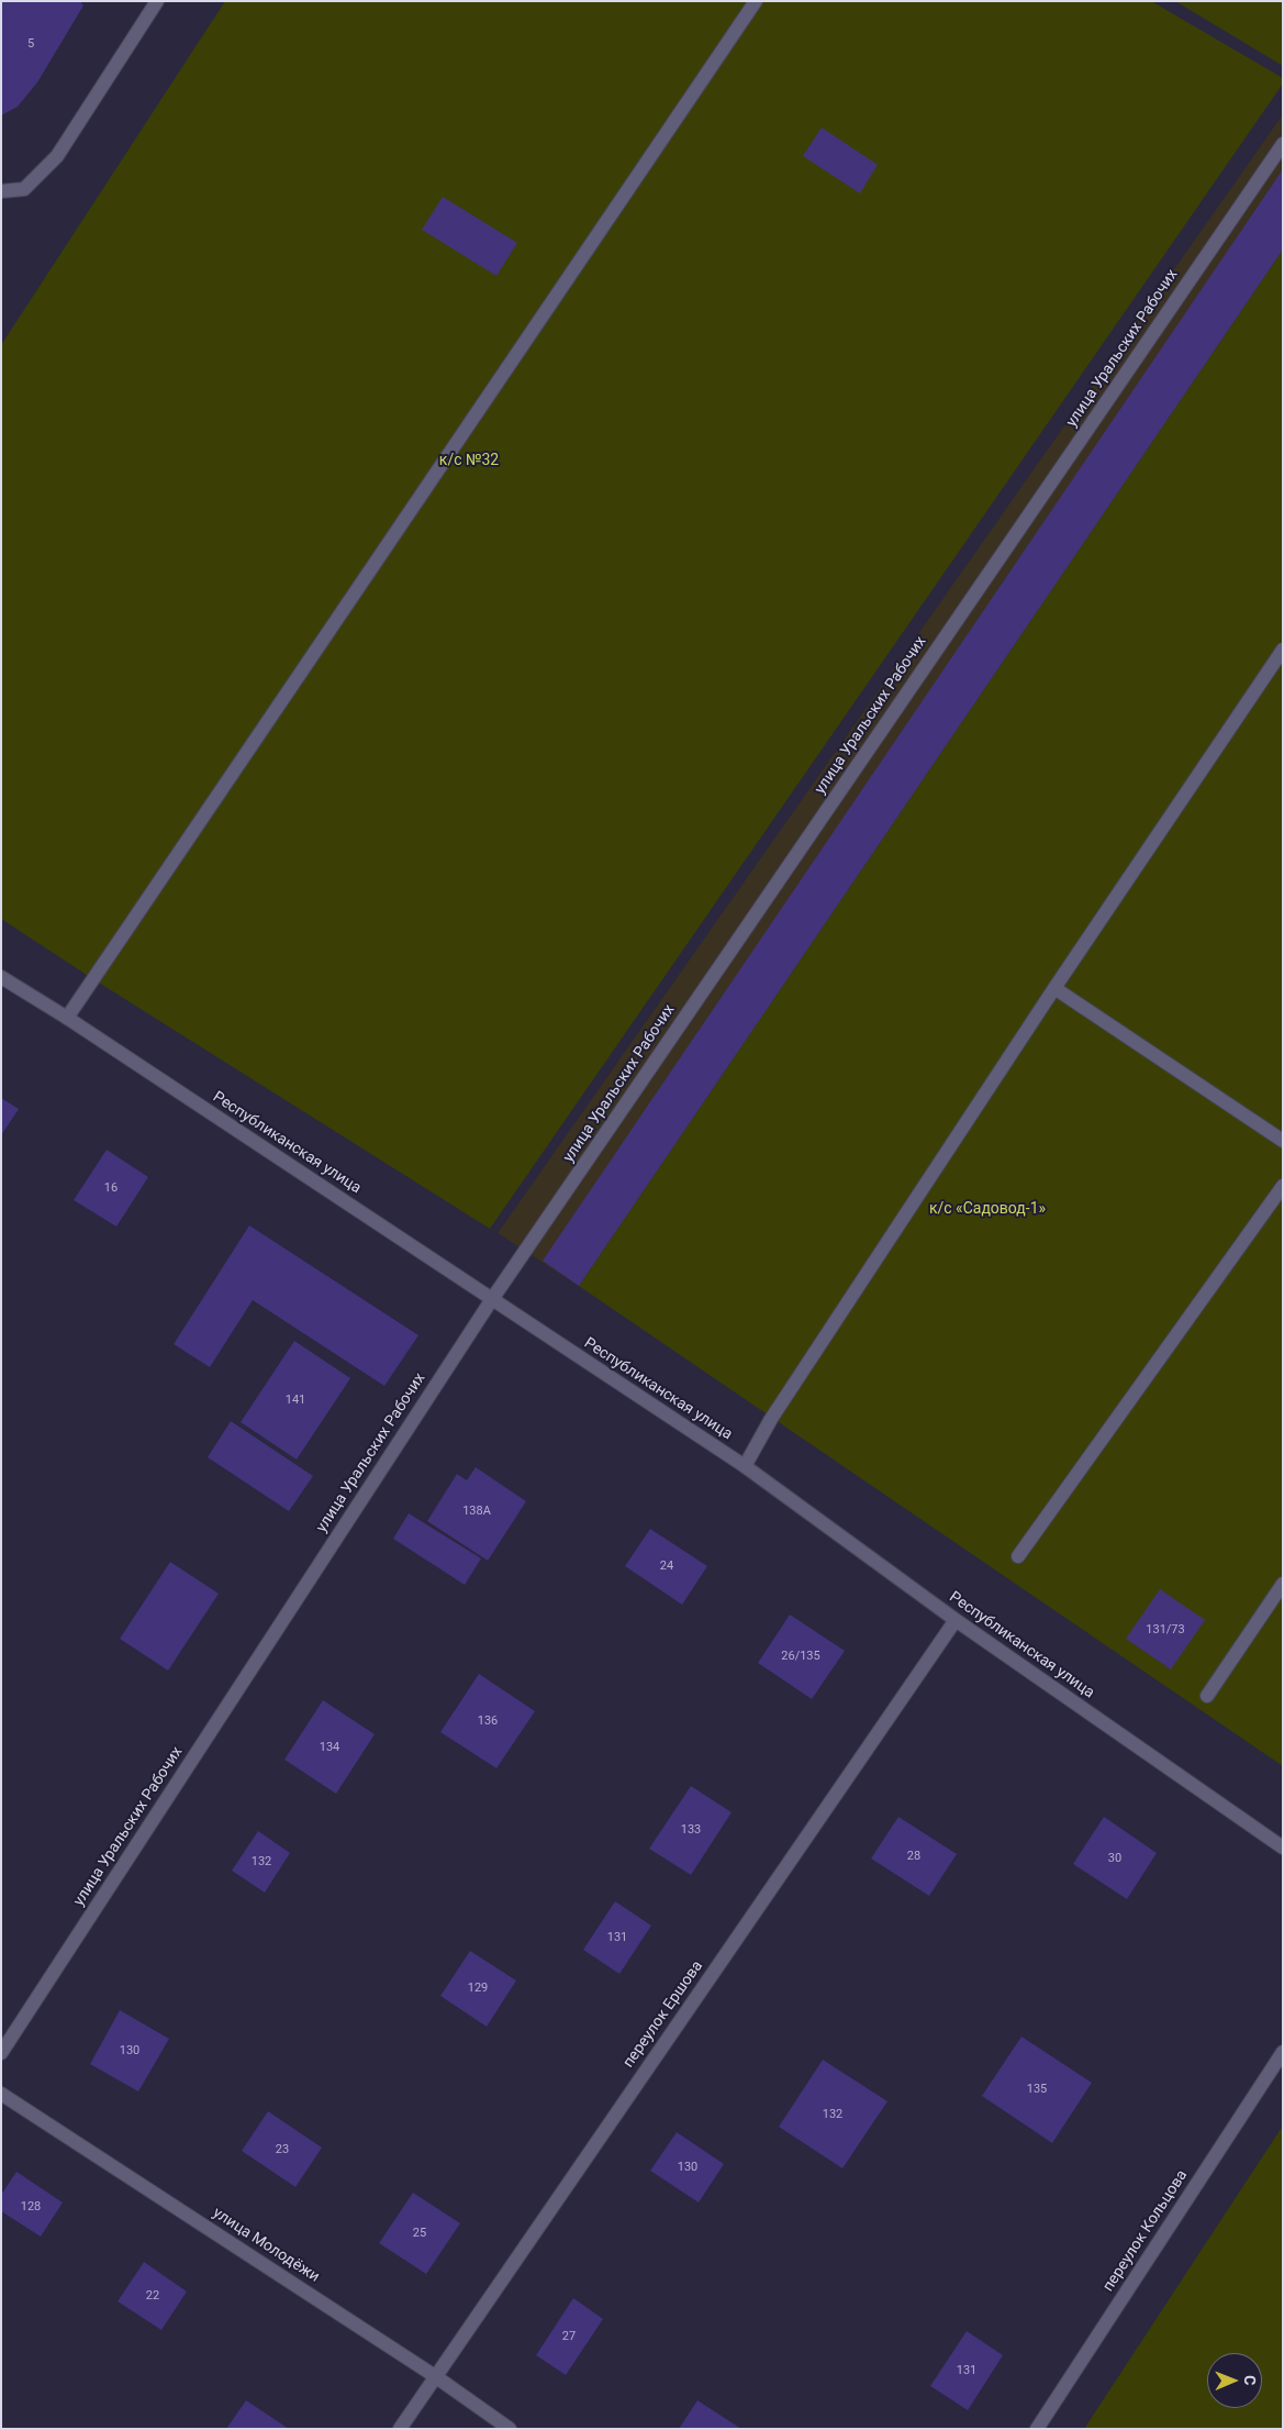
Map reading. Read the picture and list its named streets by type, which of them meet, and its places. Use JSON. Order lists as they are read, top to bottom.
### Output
{
  "streets": {
    "street": [
      "улица Уральских Рабочих",
      "Республиканская улица",
      "переулок Ершова",
      "переулок Кольцова",
      "улица Молодёжи"
    ]
  },
  "crossings": [
    ["улица Уральских Рабочих", "Республиканская улица"],
    ["Республиканская улица", "переулок Ершова"],
    ["переулок Ершова", "улица Молодёжи"]
  ],
  "parks": ["к/с №32", "к/с «Садовод-1»"],
  "house_numbers": [
    "5",
    "16",
    "141",
    "138А",
    "24",
    "131/73",
    "26/135",
    "136",
    "134",
    "133",
    "28",
    "30",
    "132",
    "131",
    "129",
    "130",
    "135",
    "132",
    "23",
    "130",
    "128",
    "25",
    "22",
    "27",
    "131"
  ],
  "north": "right"
}
